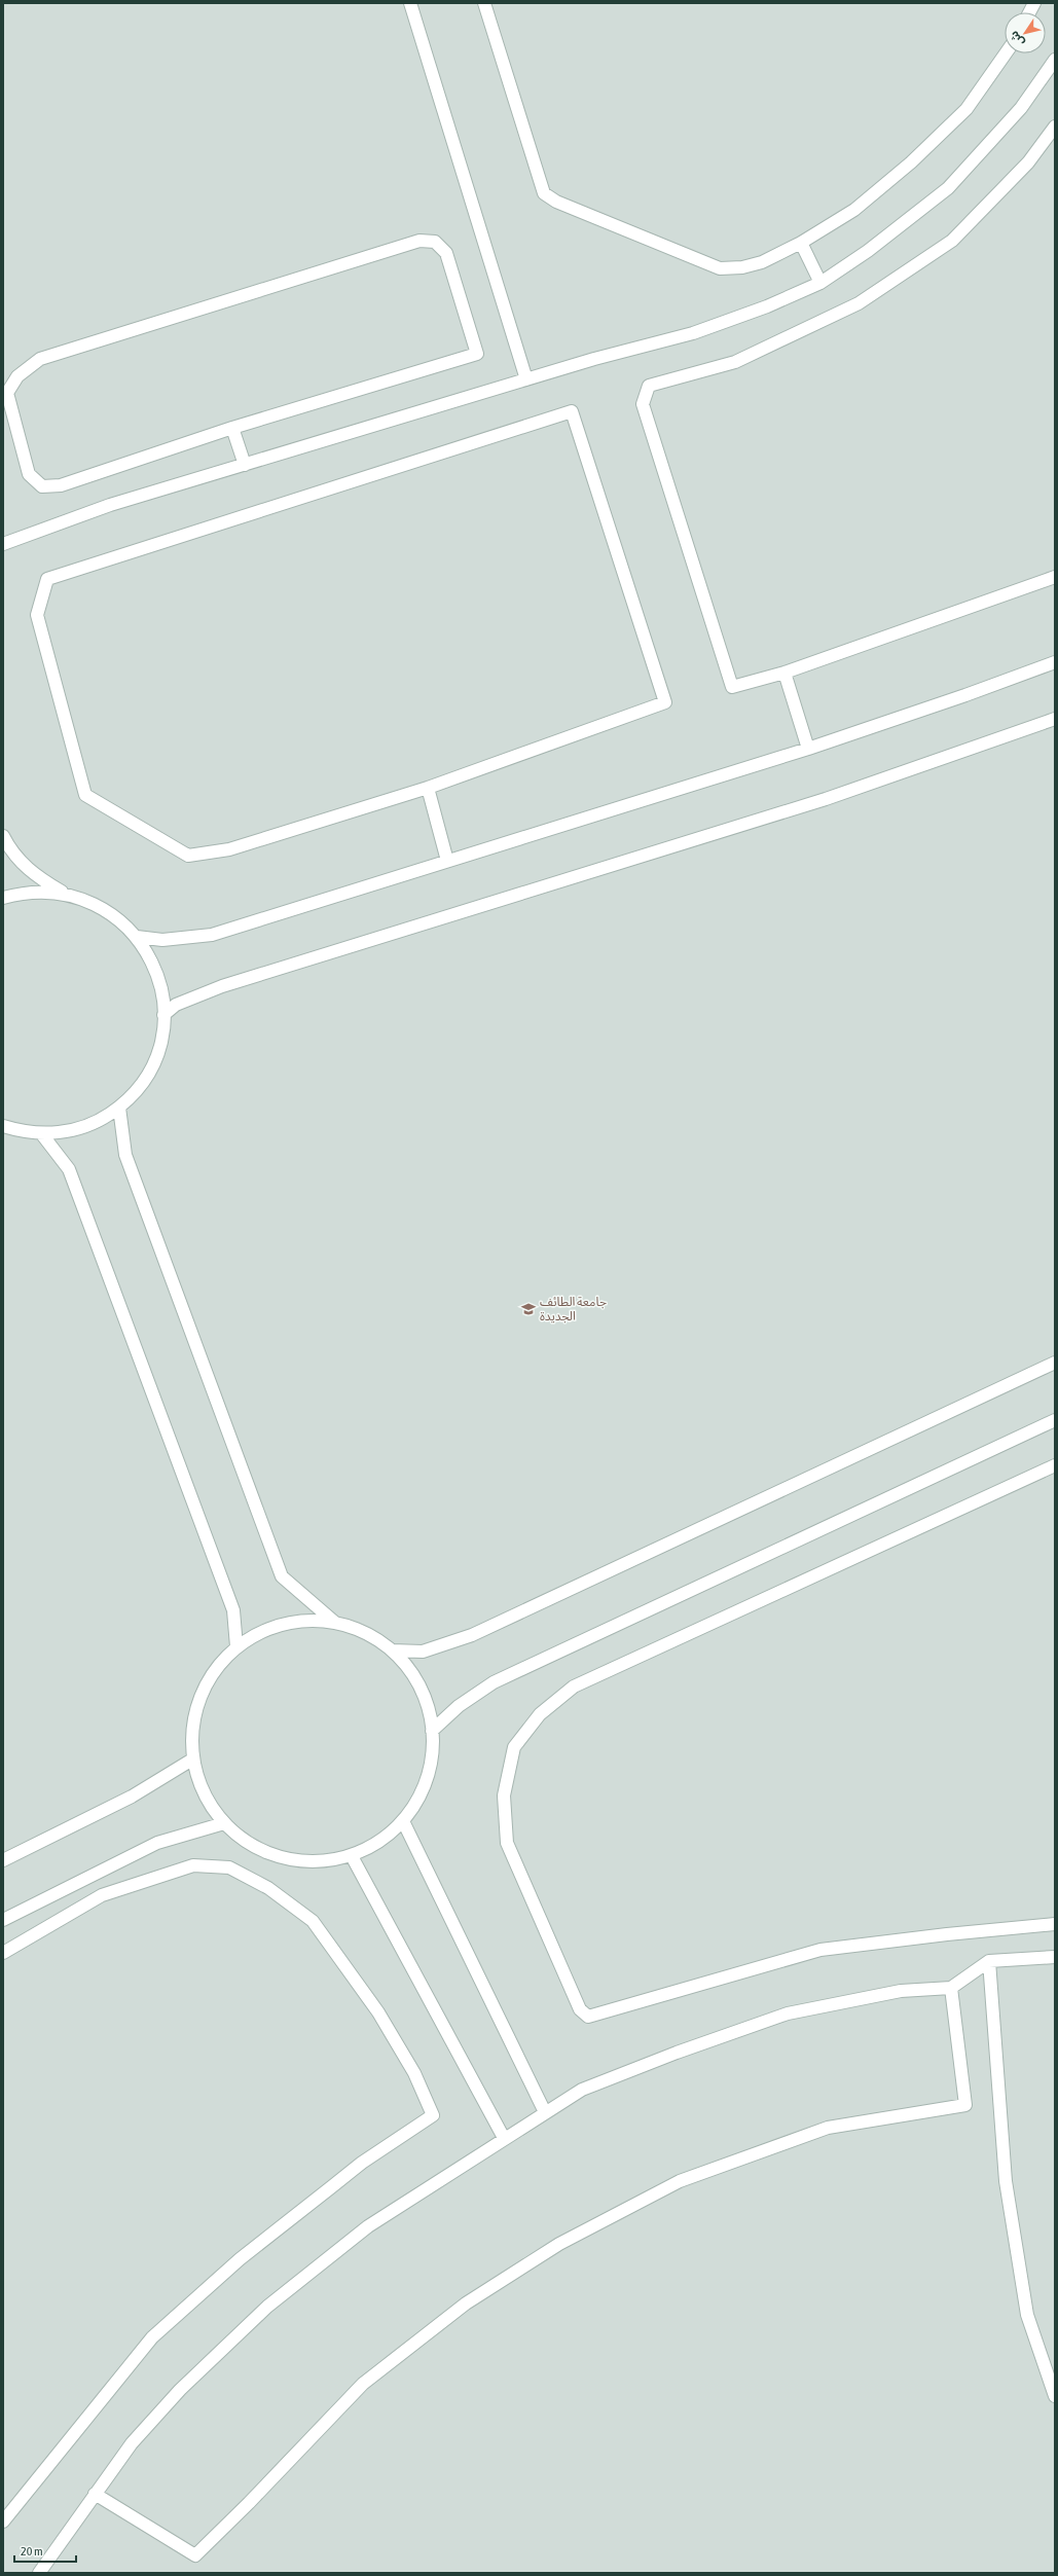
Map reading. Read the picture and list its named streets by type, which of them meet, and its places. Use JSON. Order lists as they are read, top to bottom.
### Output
{
  "places": {
    "school or university": ["جامعة الطائف الجديدة"]
  },
  "scale_bar": "20 m",
  "north": "bottom left"
}
